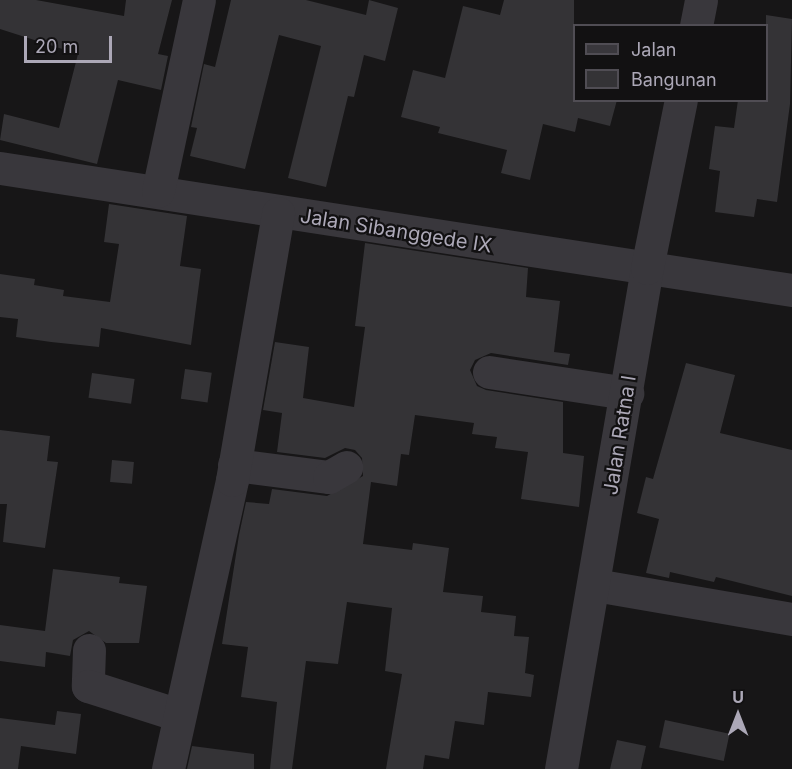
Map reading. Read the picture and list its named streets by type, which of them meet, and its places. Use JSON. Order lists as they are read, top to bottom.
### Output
{
  "streets": {
    "street": ["Jalan Sibanggede IX", "Jalan Ratna I"]
  },
  "crossings": [
    ["Jalan Sibanggede IX", "Jalan Ratna I"]
  ],
  "legend": ["Jalan", "Bangunan"],
  "scale_bar": "20 m",
  "north": "top"
}
